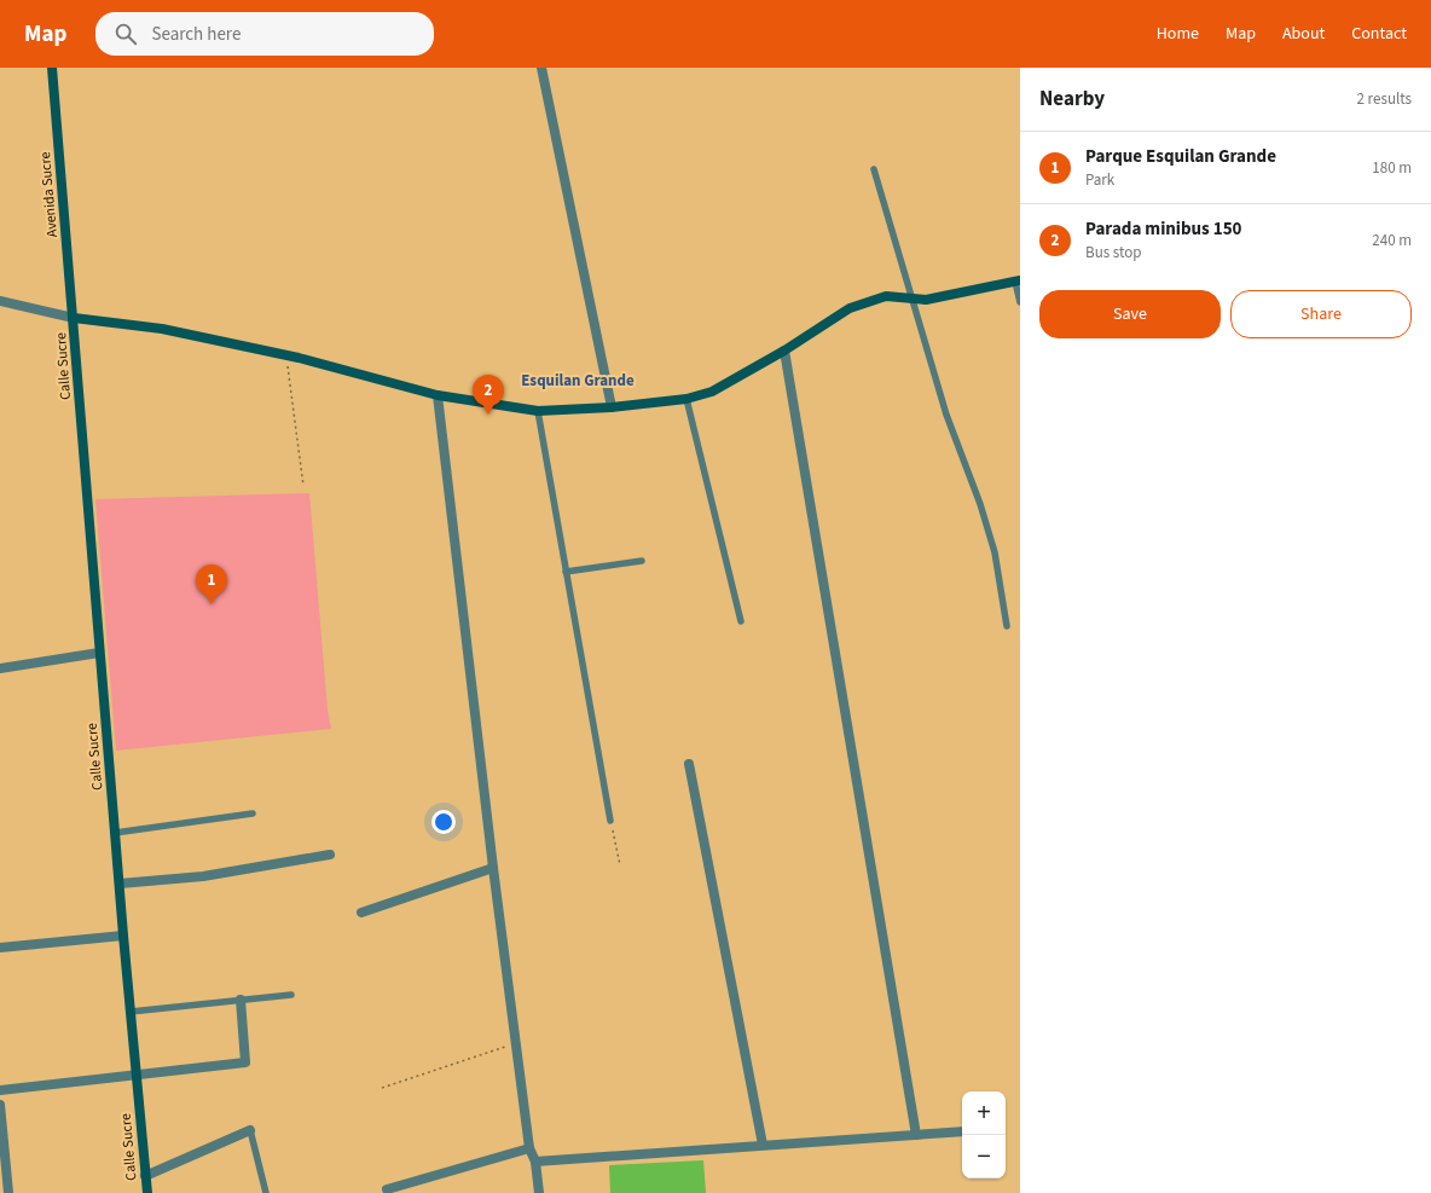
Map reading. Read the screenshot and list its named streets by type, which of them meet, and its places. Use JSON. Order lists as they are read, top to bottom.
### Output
{
  "streets": {
    "street": ["Avenida Sucre", "Calle Sucre"]
  },
  "crossings": [
    ["Avenida Sucre", "Calle Sucre"]
  ],
  "districts": ["Esquilan Grande"],
  "page": {
    "header": "Map",
    "search": "Search here",
    "nav": [
      "Home",
      "Map",
      "About",
      "Contact"
    ],
    "heading": ["Nearby", "2 results"],
    "list": [
      {
        "mark": "1",
        "name": "Parque Esquilan Grande",
        "note": "Park",
        "value": "180 m"
      },
      {
        "mark": "2",
        "name": "Parada minibus 150",
        "note": "Bus stop",
        "value": "240 m"
      }
    ],
    "buttons": ["Save", "Share"],
    "pins": ["2", "1"],
    "map_buttons": ["+", "−"]
  }
}
